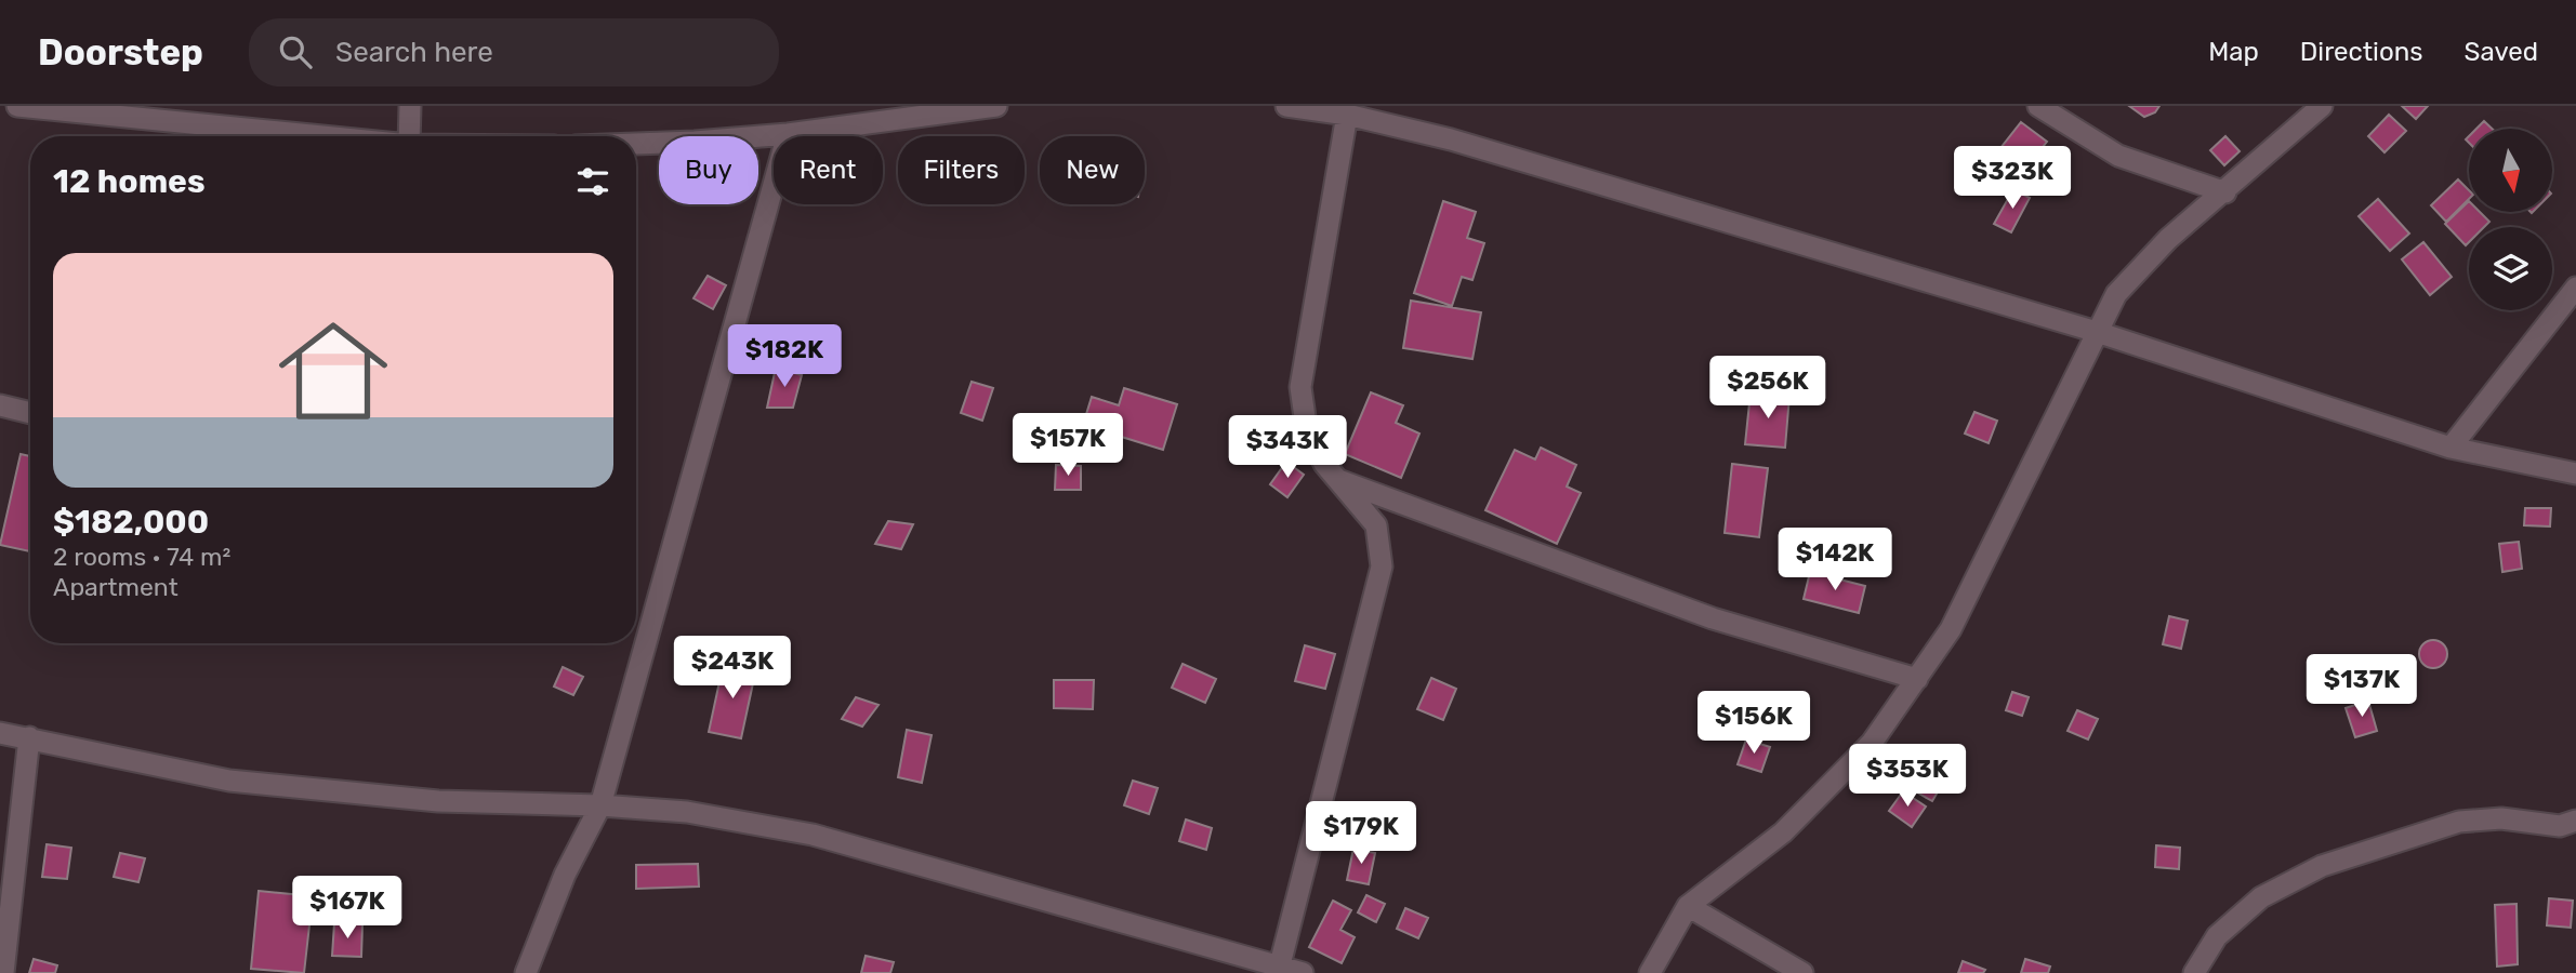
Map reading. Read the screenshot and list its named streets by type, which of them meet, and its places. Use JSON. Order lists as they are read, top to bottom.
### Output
{
  "north": "bottom",
  "page": {
    "header": "Doorstep",
    "search": "Search here",
    "nav": ["Map", "Directions", "Saved"],
    "chip": [
      "Buy",
      "Rent",
      "Filters",
      "New"
    ],
    "heading": "12 homes",
    "price": [
      "$323K",
      "$182K",
      "$256K",
      "$157K",
      "$343K",
      "$142K",
      "$243K",
      "$137K",
      "$156K",
      "$353K",
      "$179K",
      "$167K"
    ],
    "list": [
      {
        "name": "$182,000",
        "note": "2 rooms · 74 m² · Apartment"
      }
    ]
  }
}
